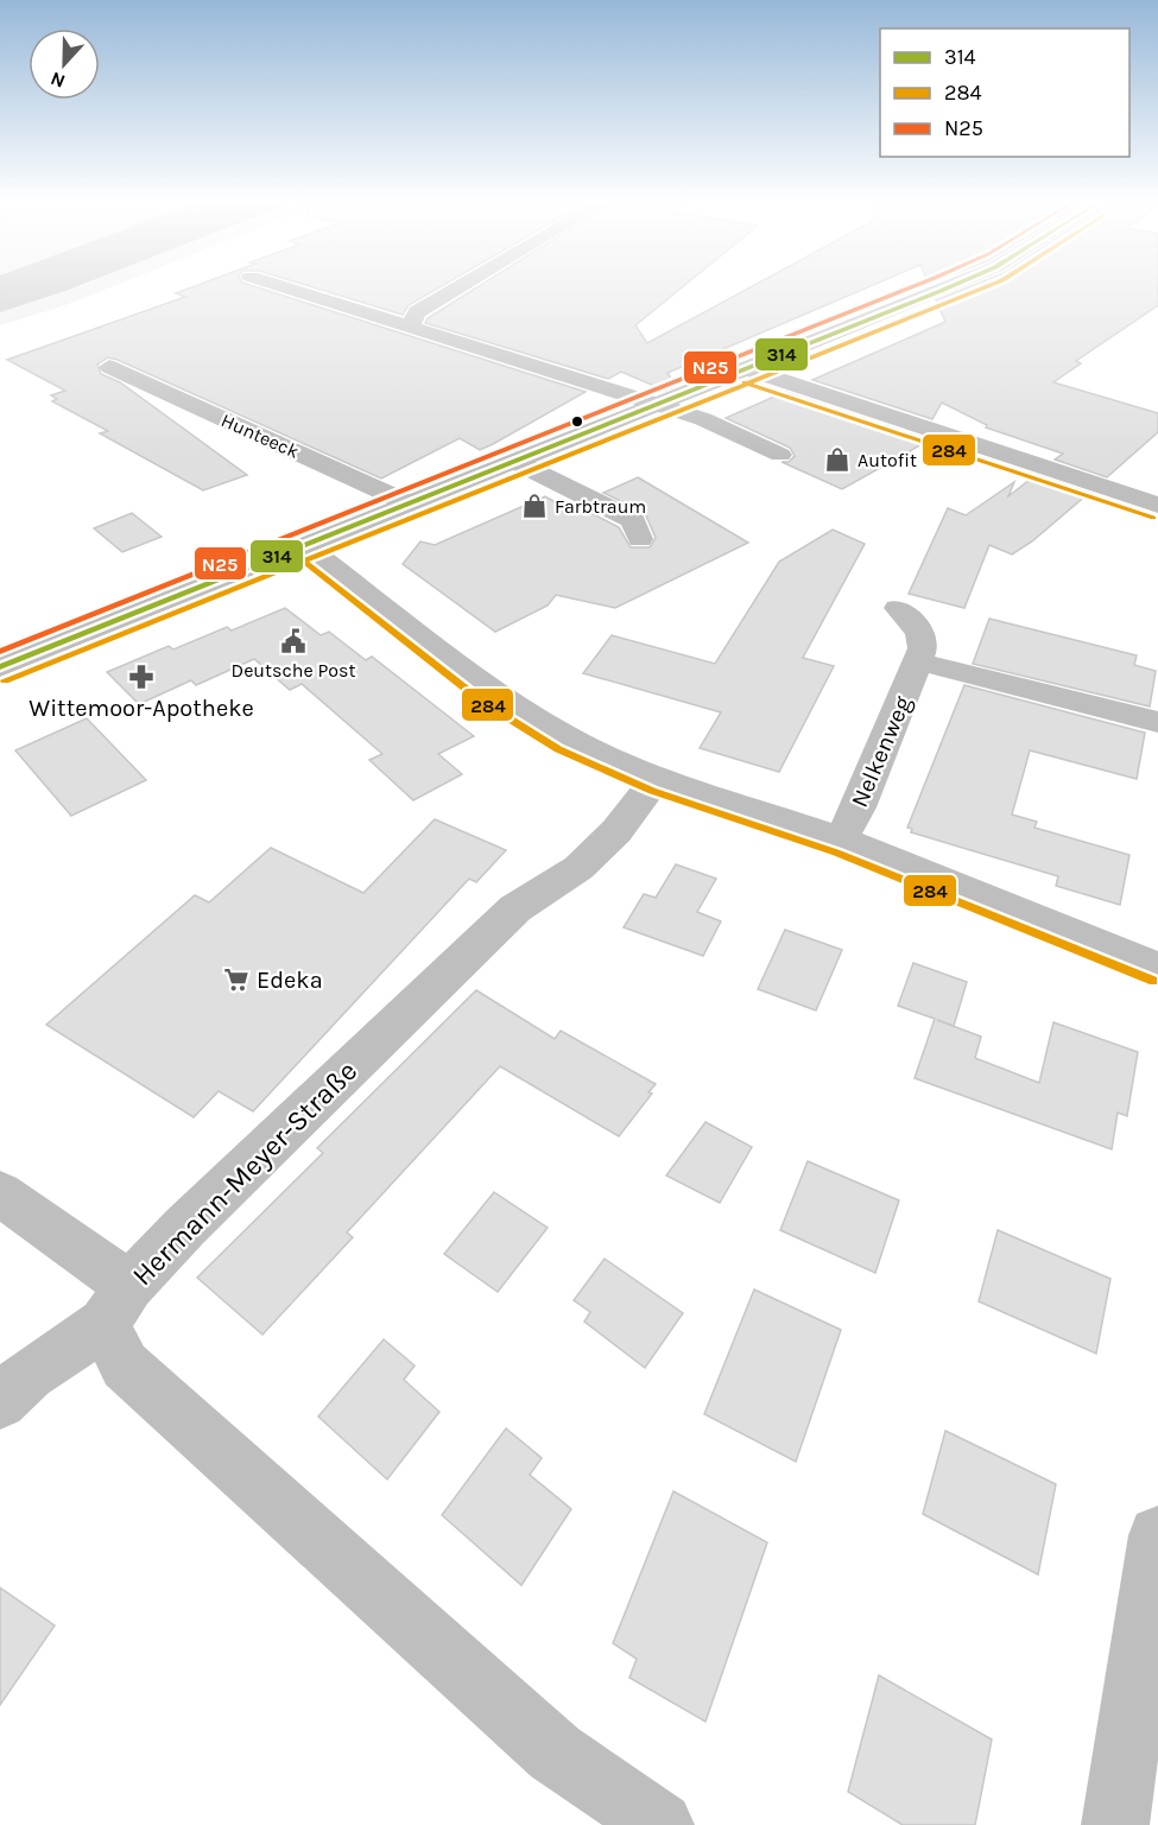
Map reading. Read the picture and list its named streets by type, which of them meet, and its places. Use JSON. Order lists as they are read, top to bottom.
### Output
{
  "streets": {
    "street": ["Hunteeck", "Nelkenweg", "Hermann-Meyer-Straße"]
  },
  "places": {
    "shop": ["Autofit", "Farbtraum"],
    "public building": ["Deutsche Post"],
    "pharmacy": ["Wittemoor-Apotheke"],
    "supermarket": ["Edeka"]
  },
  "lines": ["transit line 314", "transit line 284", "transit line N25"],
  "legend": ["314", "284", "N25"],
  "north": "bottom"
}
